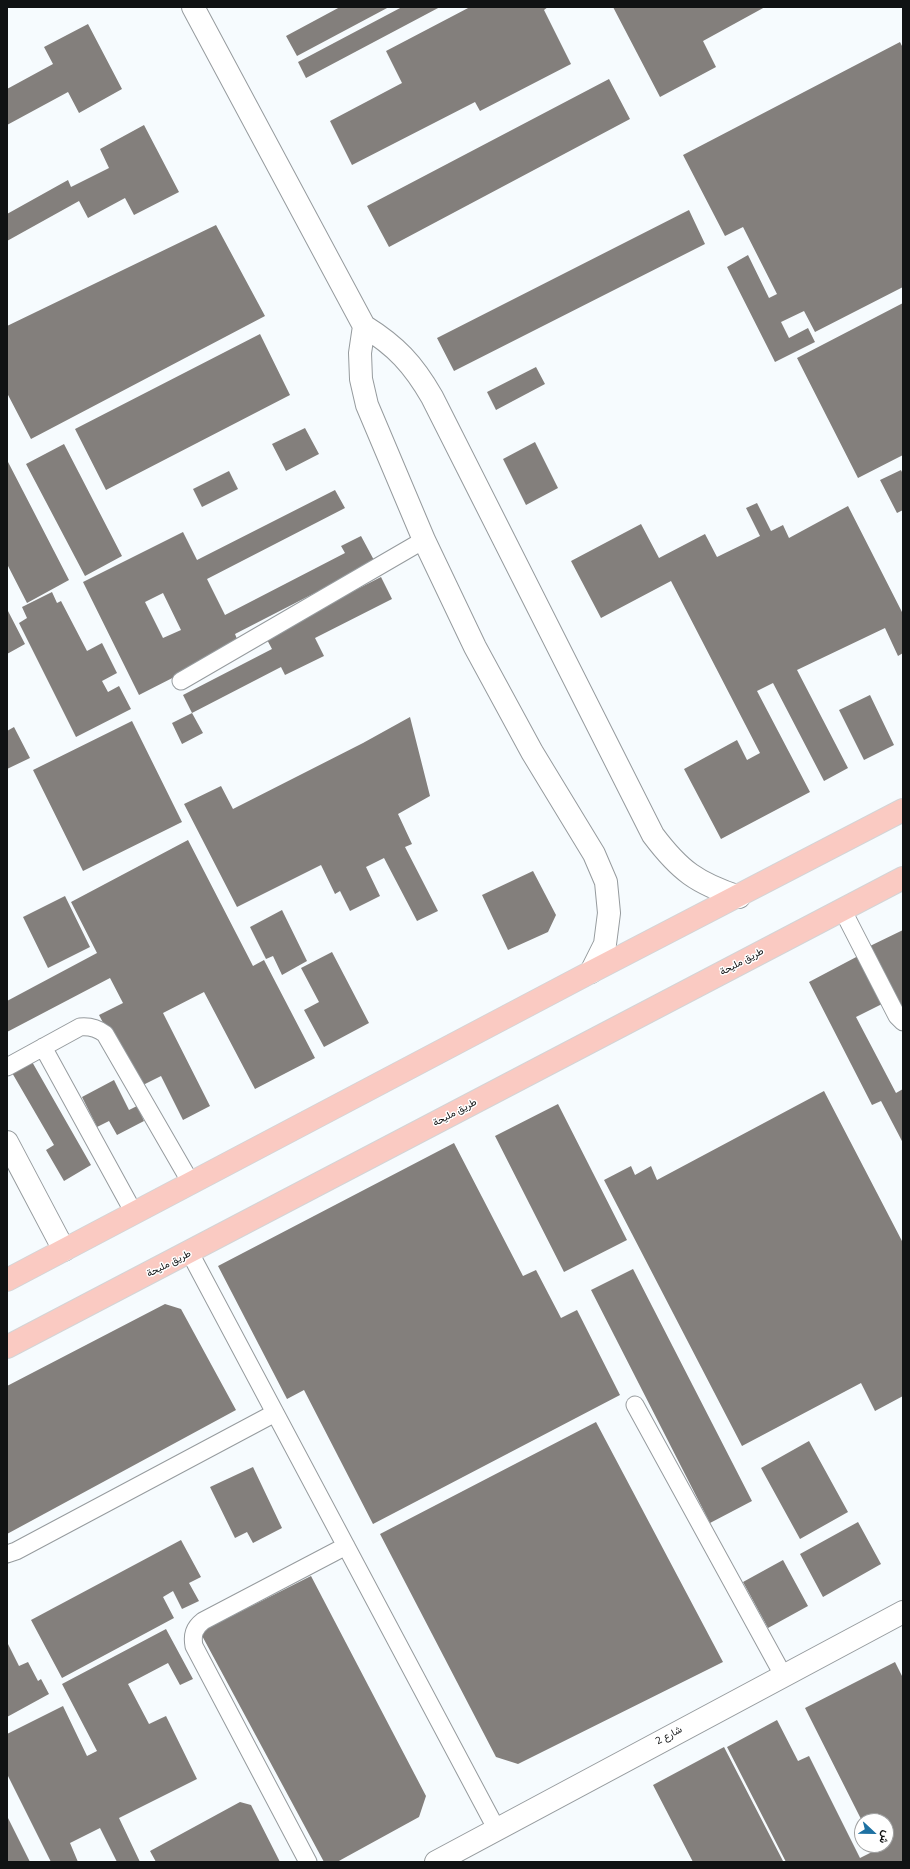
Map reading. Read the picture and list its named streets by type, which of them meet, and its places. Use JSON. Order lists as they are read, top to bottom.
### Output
{
  "streets": {
    "main road": ["طريق مليحة"],
    "street": ["شارع 2"]
  },
  "north": "right"
}
